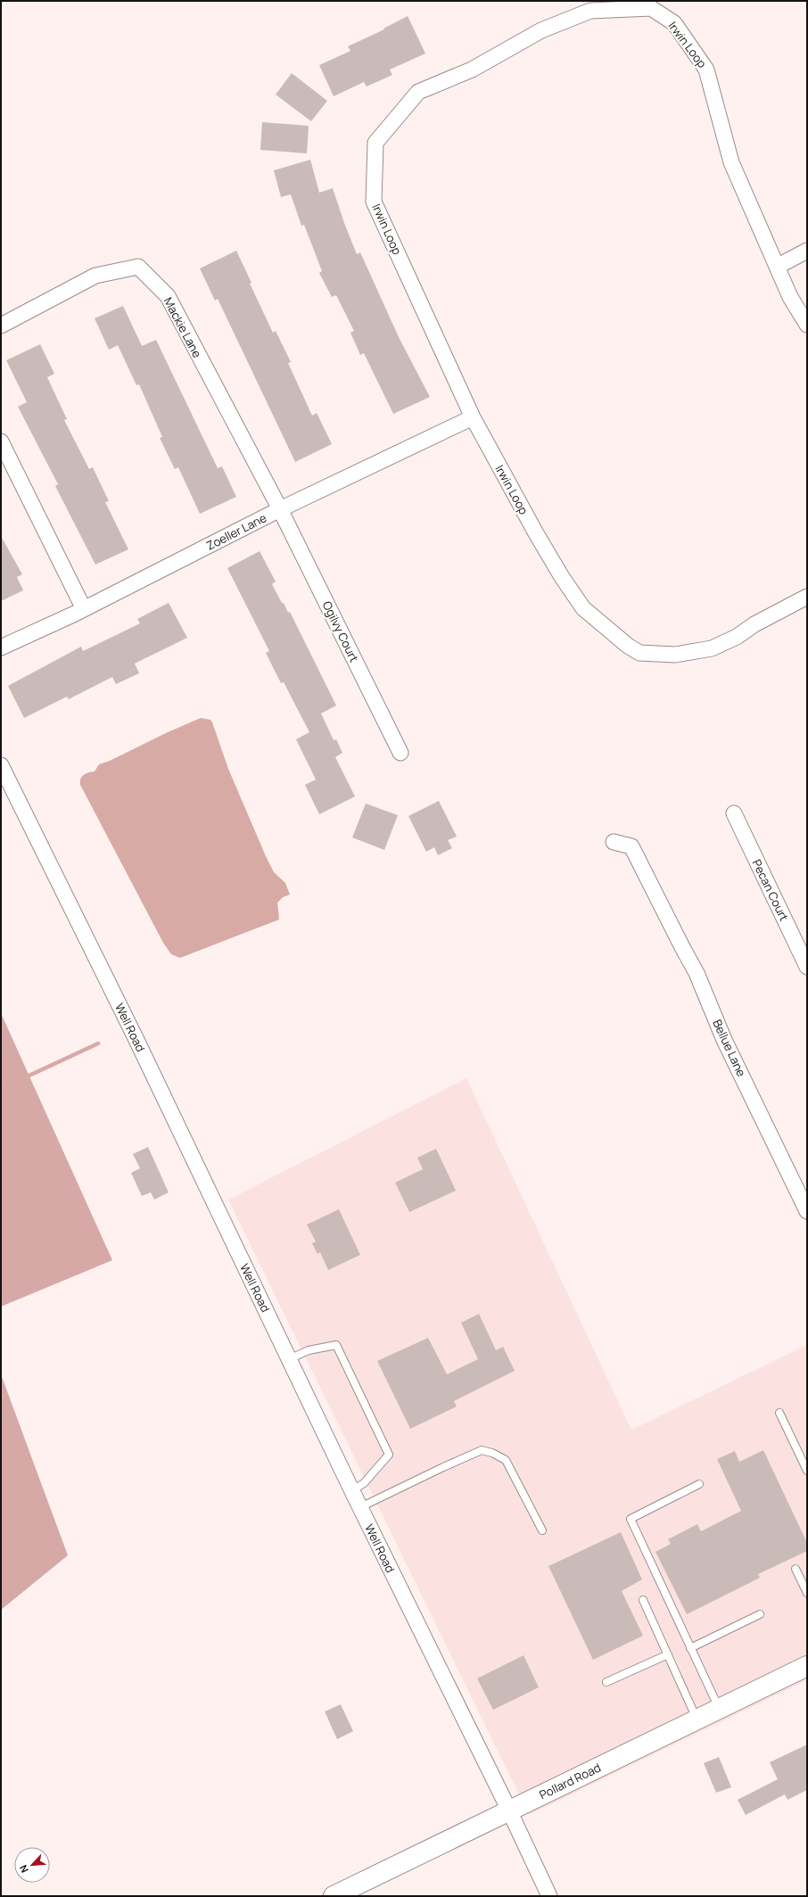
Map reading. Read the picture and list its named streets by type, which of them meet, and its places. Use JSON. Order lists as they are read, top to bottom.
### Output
{
  "streets": {
    "street": [
      "Irwin Loop",
      "Mackie Lane",
      "Zoeller Lane",
      "Ogilvy Court",
      "Pecan Court",
      "Well Road",
      "Bellue Lane",
      "Pollard Road"
    ]
  },
  "crossings": [
    ["Irwin Loop", "Zoeller Lane"],
    ["Mackie Lane", "Zoeller Lane"],
    ["Mackie Lane", "Ogilvy Court"],
    ["Zoeller Lane", "Ogilvy Court"],
    ["Well Road", "Pollard Road"]
  ],
  "north": "bottom left"
}
